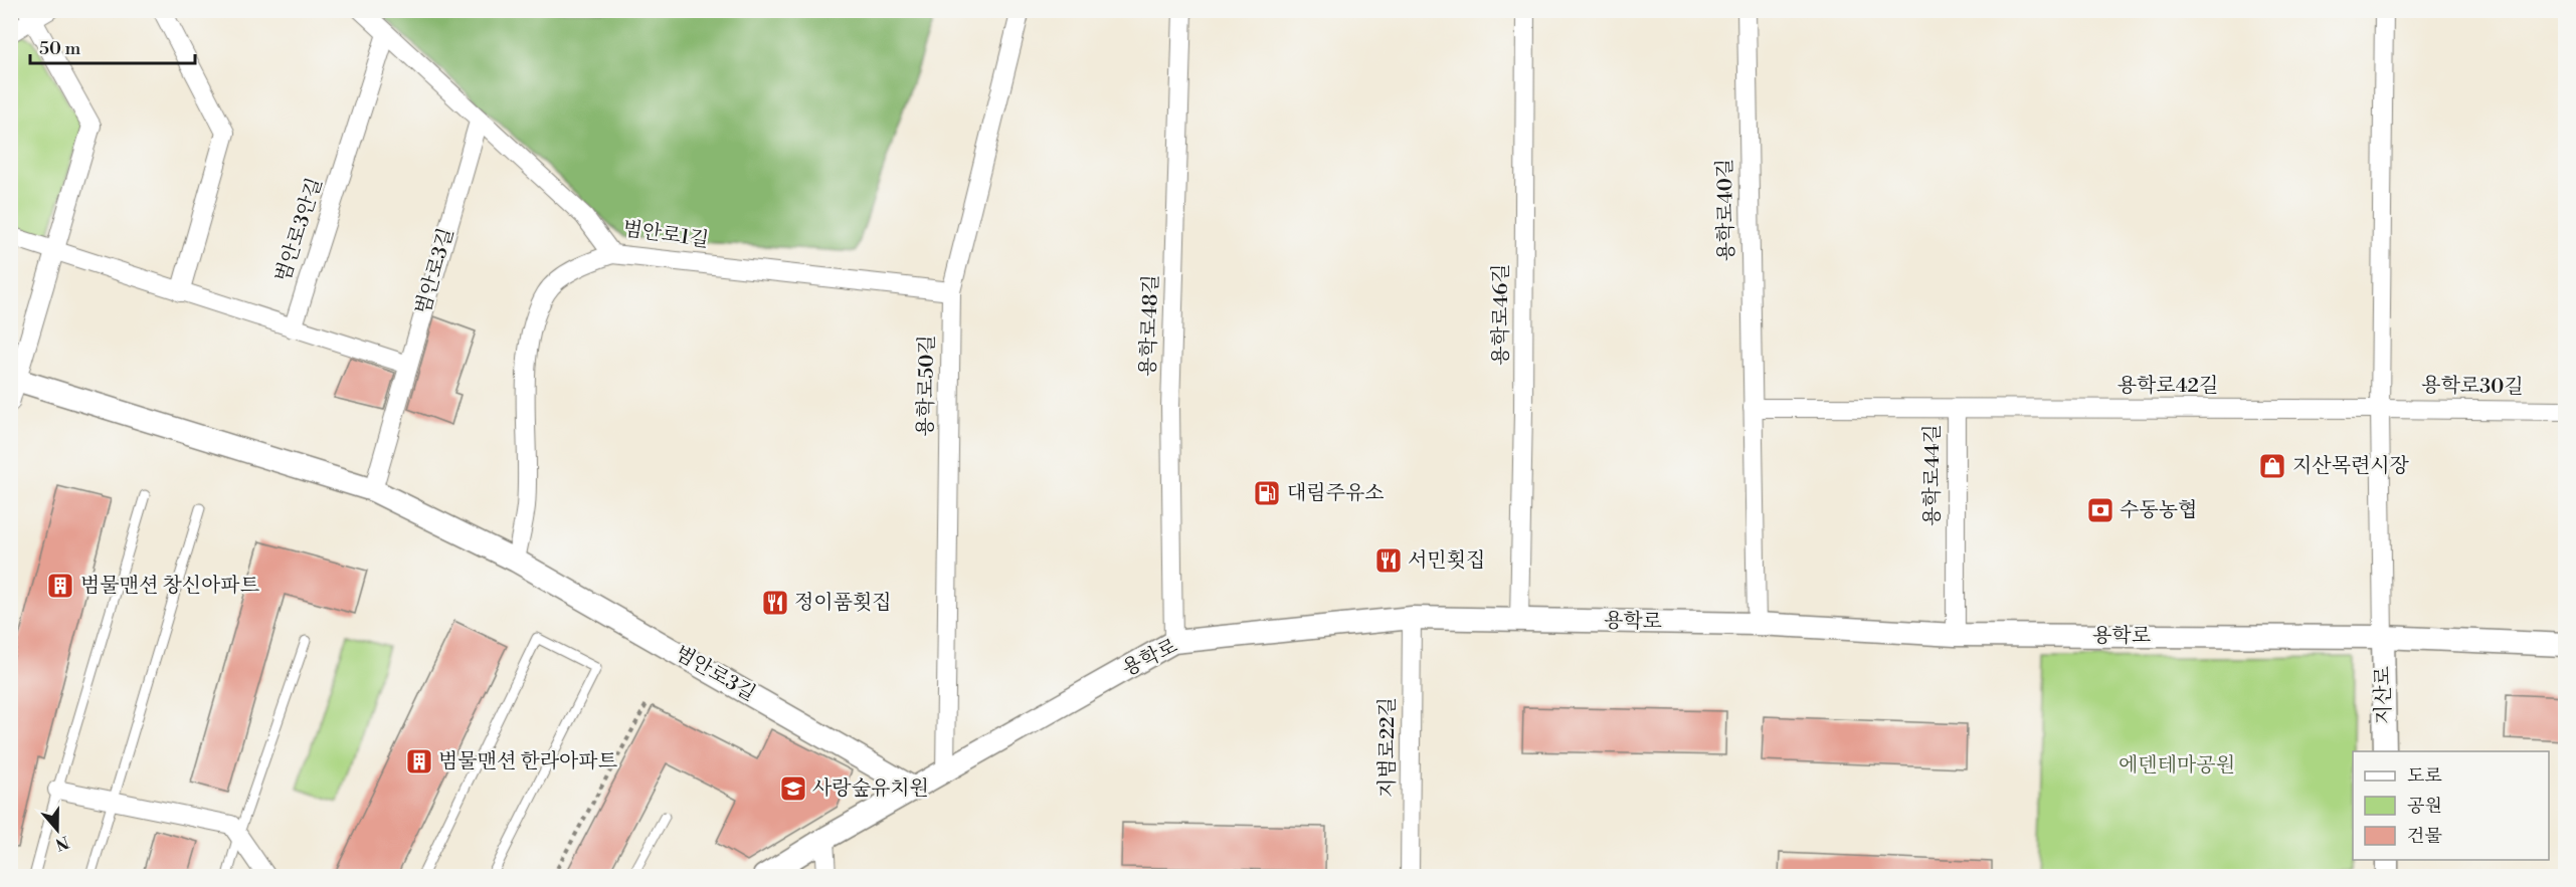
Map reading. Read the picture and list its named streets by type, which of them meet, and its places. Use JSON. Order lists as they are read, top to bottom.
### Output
{
  "streets": {
    "street": [
      "용학로40길",
      "범안로3안길",
      "범안로1길",
      "범안로3길",
      "용학로46길",
      "용학로48길",
      "용학로50길",
      "용학로42길",
      "용학로30길",
      "용학로44길",
      "용학로",
      "지산로",
      "지범로22길"
    ]
  },
  "crossings": [
    ["용학로40길", "용학로44길"],
    ["용학로40길", "용학로"],
    ["범안로3안길", "범안로1길"],
    ["범안로1길", "범안로3길"],
    ["범안로1길", "용학로50길"],
    ["범안로3길", "용학로"],
    ["용학로46길", "용학로"],
    ["용학로48길", "용학로"],
    ["용학로50길", "용학로"],
    ["용학로42길", "용학로30길"],
    ["용학로42길", "용학로44길"],
    ["용학로44길", "용학로"],
    ["용학로", "지산로"],
    ["용학로", "지범로22길"]
  ],
  "parks": ["에덴테마공원"],
  "places": {
    "shop": ["지산목련시장"],
    "fuel station": ["대림주유소"],
    "bank": ["수동농협"],
    "restaurant": ["서민횟집", "정이품횟집"],
    "building": ["범물맨션 창신아파트", "범물맨션 한라아파트"],
    "school or university": ["사랑숲유치원"]
  },
  "legend": ["도로", "공원", "건물"],
  "scale_bar": "50 m",
  "north": "bottom"
}
